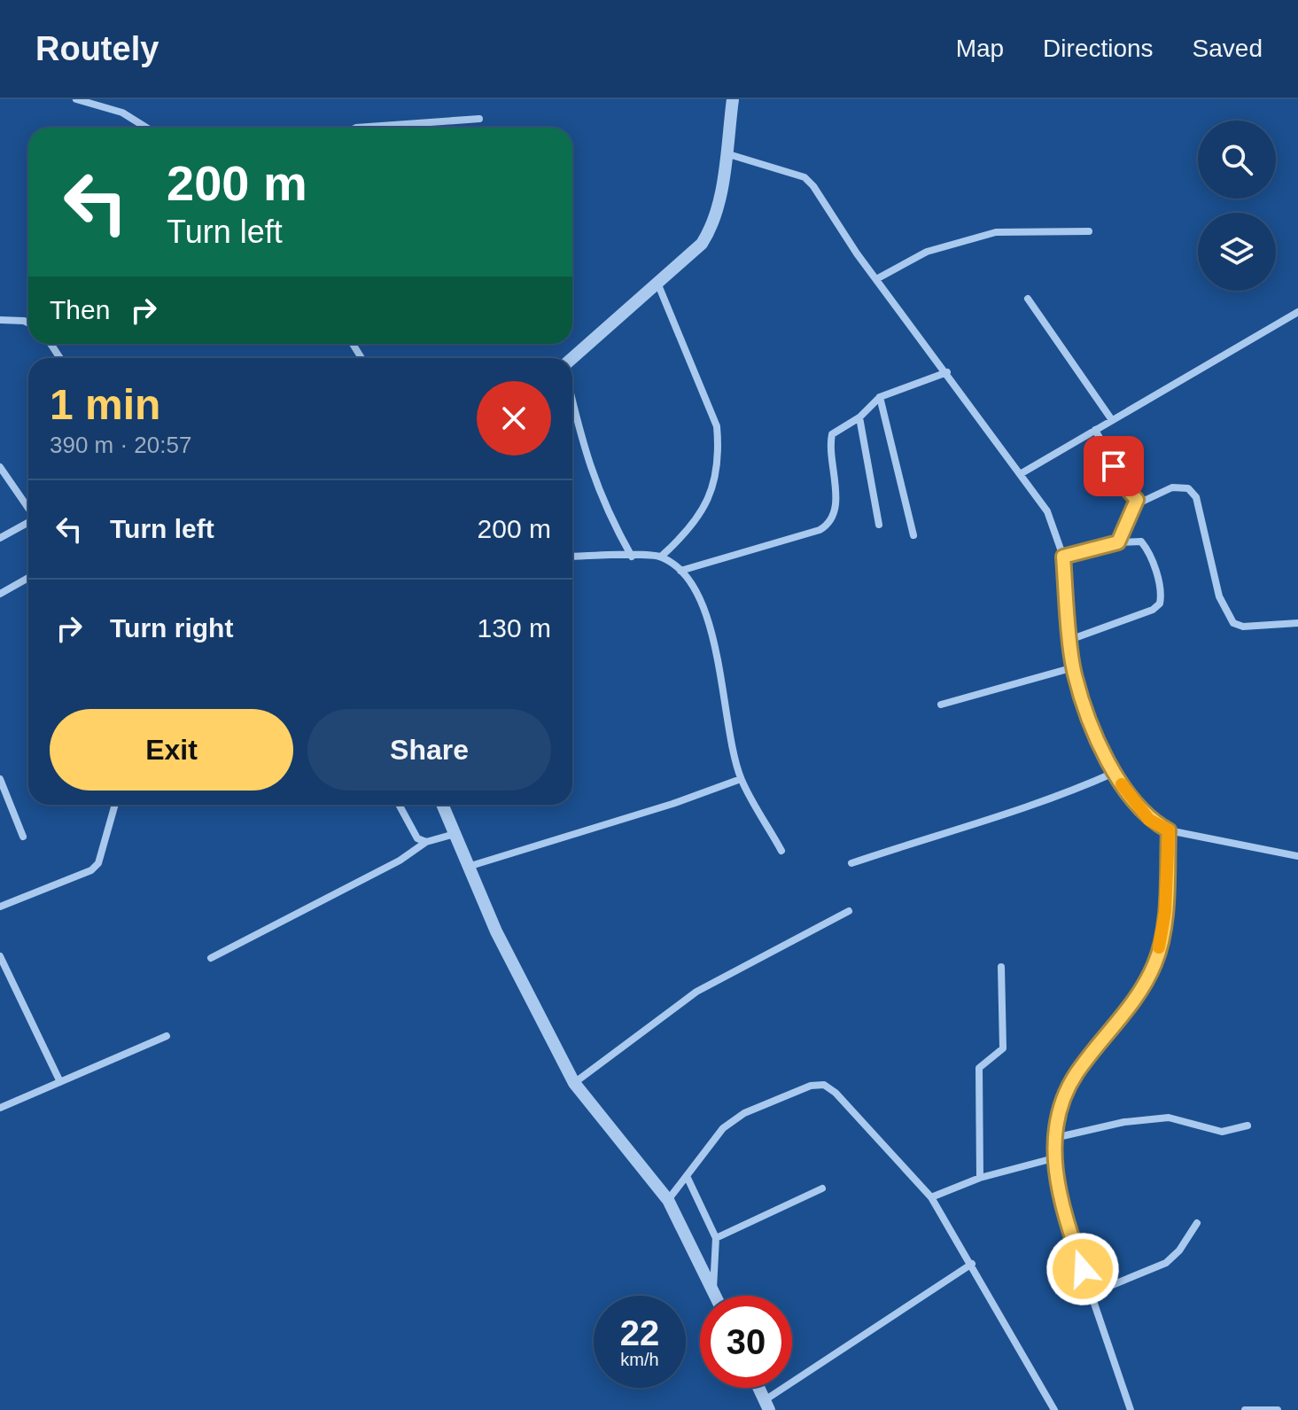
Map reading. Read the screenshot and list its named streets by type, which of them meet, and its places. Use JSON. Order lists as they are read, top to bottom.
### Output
{
  "page": {
    "header": "Routely",
    "nav": ["Map", "Directions", "Saved"],
    "turn": ["200 m", "Turn left"],
    "then": "Then",
    "heading": ["1 min", "390 m · 20:57"],
    "list": [
      {
        "name": "Turn left",
        "value": "200 m"
      },
      {
        "name": "Turn right",
        "value": "130 m"
      }
    ],
    "buttons": ["Exit", "Share"],
    "speed": "22 km/h",
    "limit": "30"
  }
}
